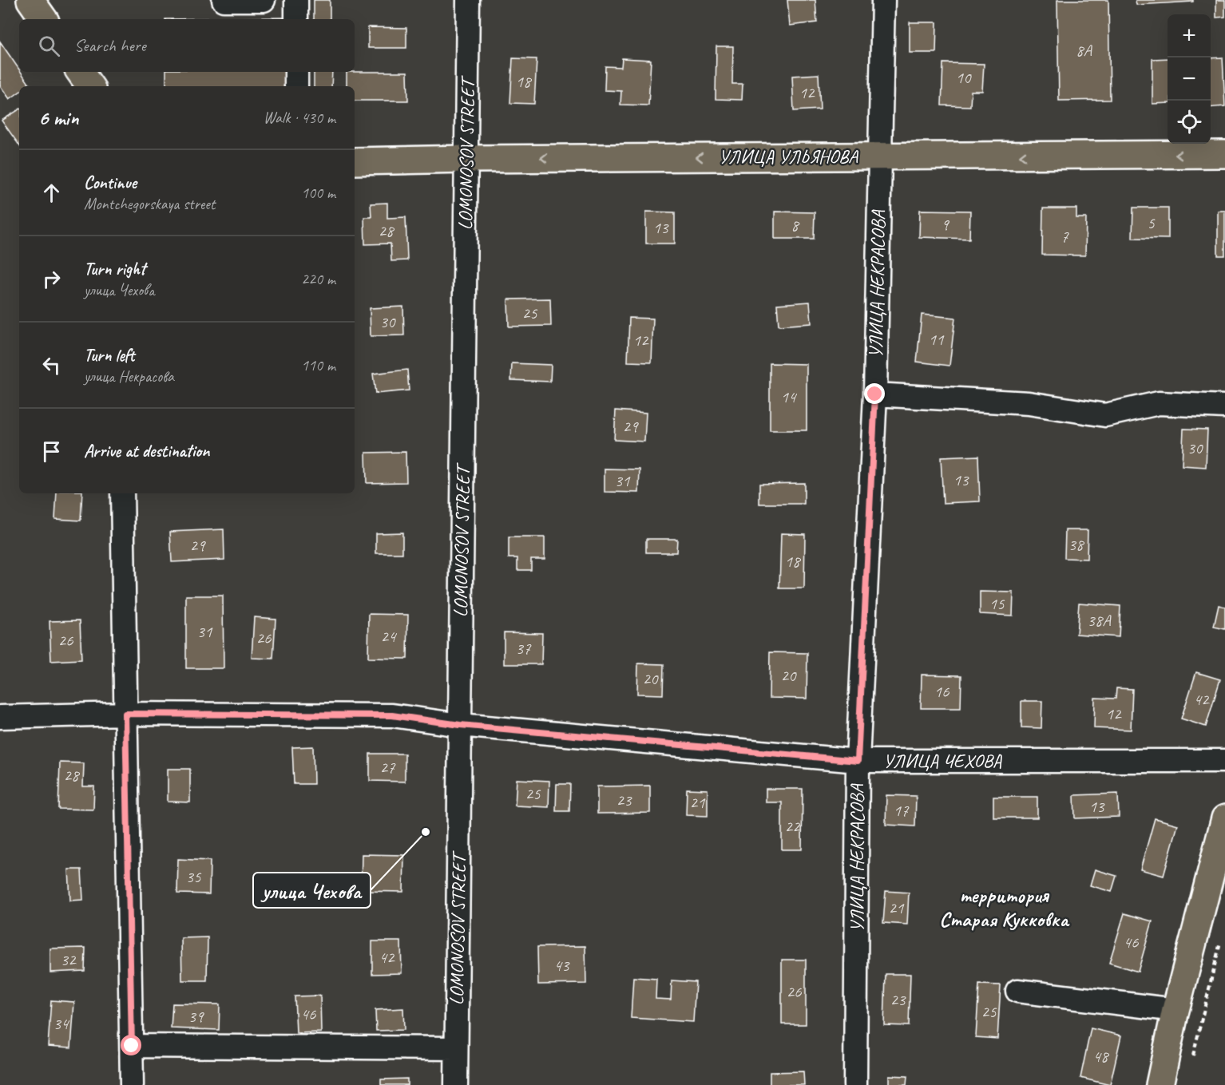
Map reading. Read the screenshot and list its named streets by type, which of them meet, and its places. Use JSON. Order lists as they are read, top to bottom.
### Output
{
  "streets": {
    "main road": ["УЛИЦА УЛЬЯНОВА"],
    "street": ["LOMONOSOV STREET", "УЛИЦА НЕКРАСОВА", "УЛИЦА ЧЕХОВА"]
  },
  "crossings": [
    ["LOMONOSOV STREET", "УЛИЦА УЛЬЯНОВА"],
    ["LOMONOSOV STREET", "УЛИЦА ЧЕХОВА"],
    ["УЛИЦА УЛЬЯНОВА", "УЛИЦА НЕКРАСОВА"],
    ["УЛИЦА НЕКРАСОВА", "УЛИЦА ЧЕХОВА"]
  ],
  "one_way": ["УЛИЦА УЛЬЯНОВА"],
  "districts": ["территория Старая Кукковка"],
  "places": ["улица Чехова"],
  "house_numbers": [
    "8А",
    "10",
    "18",
    "12",
    "5",
    "9",
    "8",
    "13",
    "28",
    "7",
    "25",
    "30",
    "11",
    "12",
    "14",
    "29",
    "30",
    "13",
    "31",
    "38",
    "29",
    "18",
    "15",
    "38А",
    "31",
    "24",
    "26",
    "26",
    "37",
    "20",
    "20",
    "16",
    "42",
    "12",
    "27",
    "28",
    "25",
    "23",
    "21",
    "13",
    "17",
    "22",
    "35",
    "21",
    "46",
    "42",
    "32",
    "43",
    "26",
    "23",
    "25",
    "46",
    "39",
    "34",
    "48"
  ],
  "page": {
    "map_buttons": ["+", "−"],
    "search": "Search here",
    "heading": ["6 min", "Walk · 430 m"],
    "list": [
      ["Continue", "Montchegorskaya street", "100 m"],
      ["Turn right", "улица Чехова", "220 m"],
      ["Turn left", "улица Некрасова", "110 m"],
      "Arrive at destination"
    ]
  }
}
